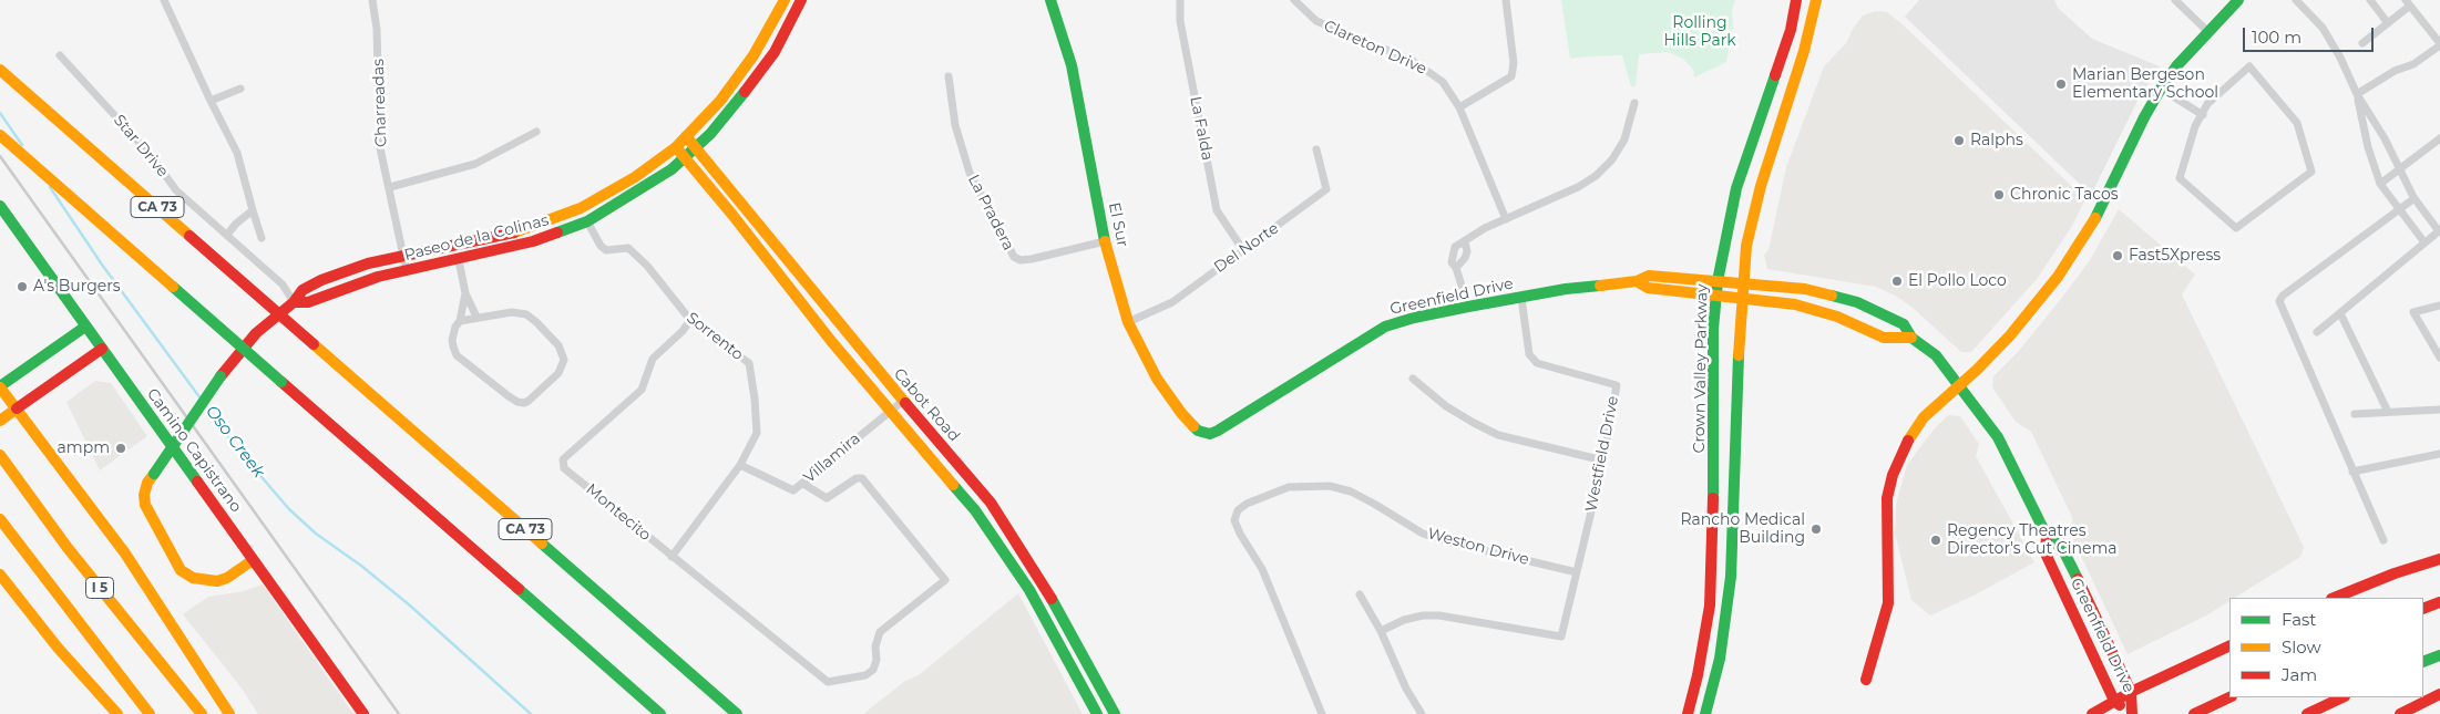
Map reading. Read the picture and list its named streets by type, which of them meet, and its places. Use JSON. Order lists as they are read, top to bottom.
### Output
{
  "streets": {
    "main road": [
      "CA 73",
      "El Sur",
      "Paseo de la Colinas",
      "Greenfield Drive",
      "Crown Valley Parkway",
      "Cabot Road",
      "Camino Capistrano",
      "I 5"
    ],
    "street": [
      "Clareton Drive",
      "Charreadas",
      "La Falda",
      "Star Drive",
      "La Pradera",
      "Del Norte",
      "Sorrento",
      "Westfield Drive",
      "Villamira",
      "Montecito",
      "Weston Drive"
    ]
  },
  "crossings": [
    ["Charreadas", "Paseo de la Colinas"],
    ["La Falda", "Del Norte"],
    ["Star Drive", "Paseo de la Colinas"],
    ["La Pradera", "El Sur"],
    ["El Sur", "Del Norte"],
    ["El Sur", "Greenfield Drive"],
    ["Paseo de la Colinas", "Sorrento"],
    ["Paseo de la Colinas", "Cabot Road"],
    ["Paseo de la Colinas", "Camino Capistrano"],
    ["Greenfield Drive", "Crown Valley Parkway"],
    ["Greenfield Drive", "Westfield Drive"],
    ["Sorrento", "Villamira"],
    ["Sorrento", "Montecito"],
    ["Cabot Road", "Villamira"],
    ["Westfield Drive", "Weston Drive"],
    ["Villamira", "Montecito"]
  ],
  "water": ["Oso Creek"],
  "parks": ["Rolling Hills Park"],
  "places": [
    "Marian Bergeson Elementary School",
    "Ralphs",
    "Chronic Tacos",
    "Fast5Xpress",
    "El Pollo Loco",
    "A's Burgers",
    "ampm",
    "Rancho Medical Building",
    "Regency Theatres Director's Cut Cinema"
  ],
  "legend": ["Fast", "Slow", "Jam"],
  "scale_bar": "100 m"
}
